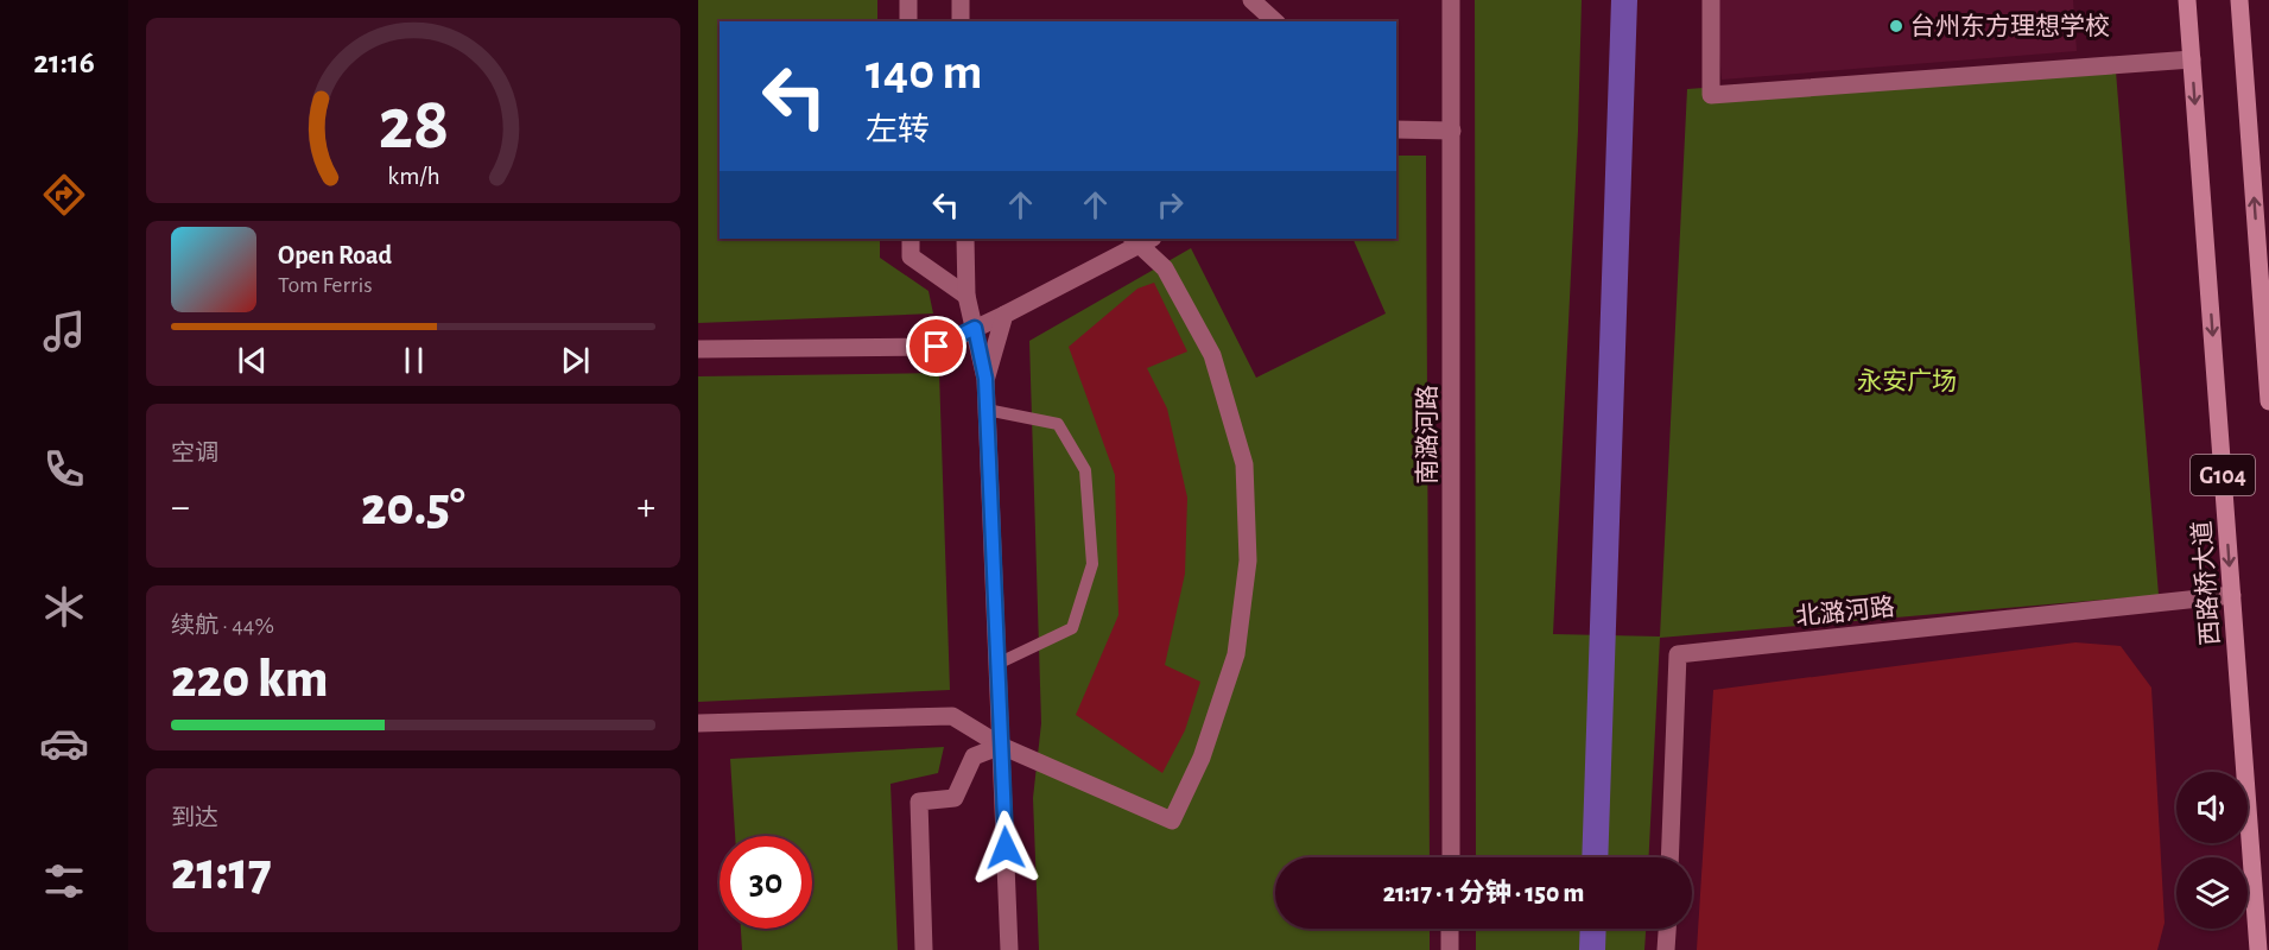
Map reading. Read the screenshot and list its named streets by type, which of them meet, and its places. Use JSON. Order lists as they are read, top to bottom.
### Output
{
  "streets": {
    "main road": ["G104", "西路桥大道"],
    "street": ["南潞河路", "北潞河路"]
  },
  "crossings": [
    ["西路桥大道", "北潞河路"]
  ],
  "parks": ["永安广场"],
  "places": ["台州东方理想学校"],
  "page": {
    "tabs": "21:16",
    "turn": ["140 m", "左转"],
    "song": ["Open Road", "Tom Ferris"],
    "tile": [
      "空调",
      ["续航 · 44%", "220 km"],
      ["到达", "21:17"]
    ],
    "heat": ["−", "20.5°", "+"],
    "limit": "30",
    "trip": "21:17 · 1 分钟 · 150 m",
    "gauge": ["28", "km/h"]
  }
}
